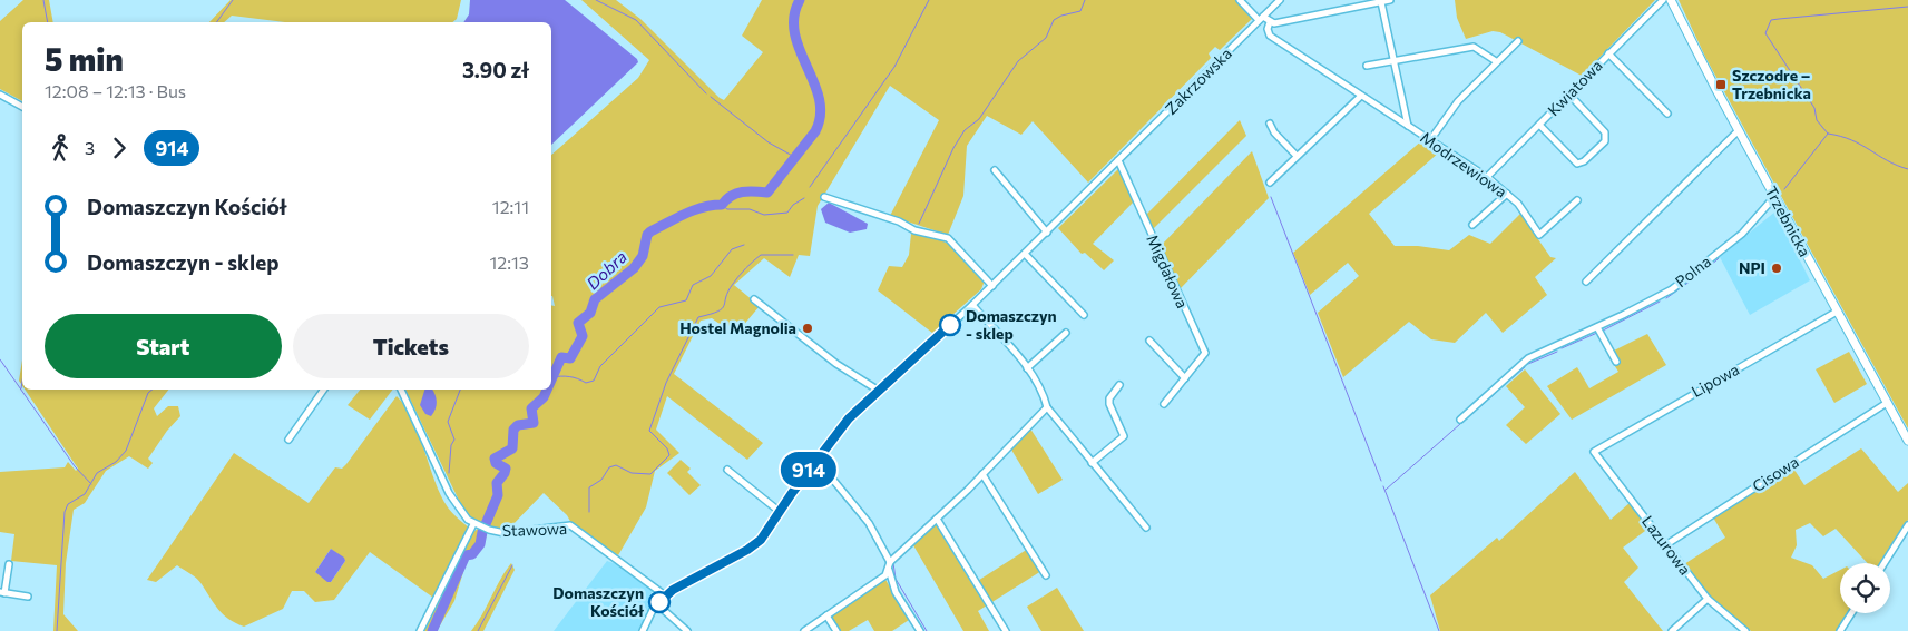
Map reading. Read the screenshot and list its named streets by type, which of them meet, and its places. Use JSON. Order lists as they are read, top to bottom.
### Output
{
  "streets": {
    "street": [
      "Zakrzowska",
      "Kwiatowa",
      "Modrzewiowa",
      "Trzebnicka",
      "Migdałowa",
      "Polna",
      "Lipowa",
      "Cisowa",
      "Stawowa",
      "Lazurowa"
    ]
  },
  "crossings": [
    ["Zakrzowska", "Migdałowa"],
    ["Zakrzowska", "Stawowa"],
    ["Kwiatowa", "Modrzewiowa"],
    ["Trzebnicka", "Polna"],
    ["Trzebnicka", "Lipowa"],
    ["Trzebnicka", "Cisowa"],
    ["Lipowa", "Lazurowa"],
    ["Cisowa", "Lazurowa"]
  ],
  "water": ["Dobra"],
  "places": {
    "transit": ["Szczodre – Trzebnicka"],
    "other": [
      "NPI",
      "Domaszczyn - sklep",
      "Hostel Magnolia",
      "Domaszczyn Kościół"
    ]
  },
  "lines": ["bus line 914"],
  "page": {
    "on_map": "914",
    "heading": ["5 min", "12:08 – 12:13 · Bus", "3.90 zł"],
    "legs": ["3", "914"],
    "list": [
      {
        "name": "Domaszczyn Kościół",
        "value": "12:11"
      },
      {
        "name": "Domaszczyn - sklep",
        "value": "12:13"
      }
    ],
    "buttons": ["Start", "Tickets"]
  }
}
